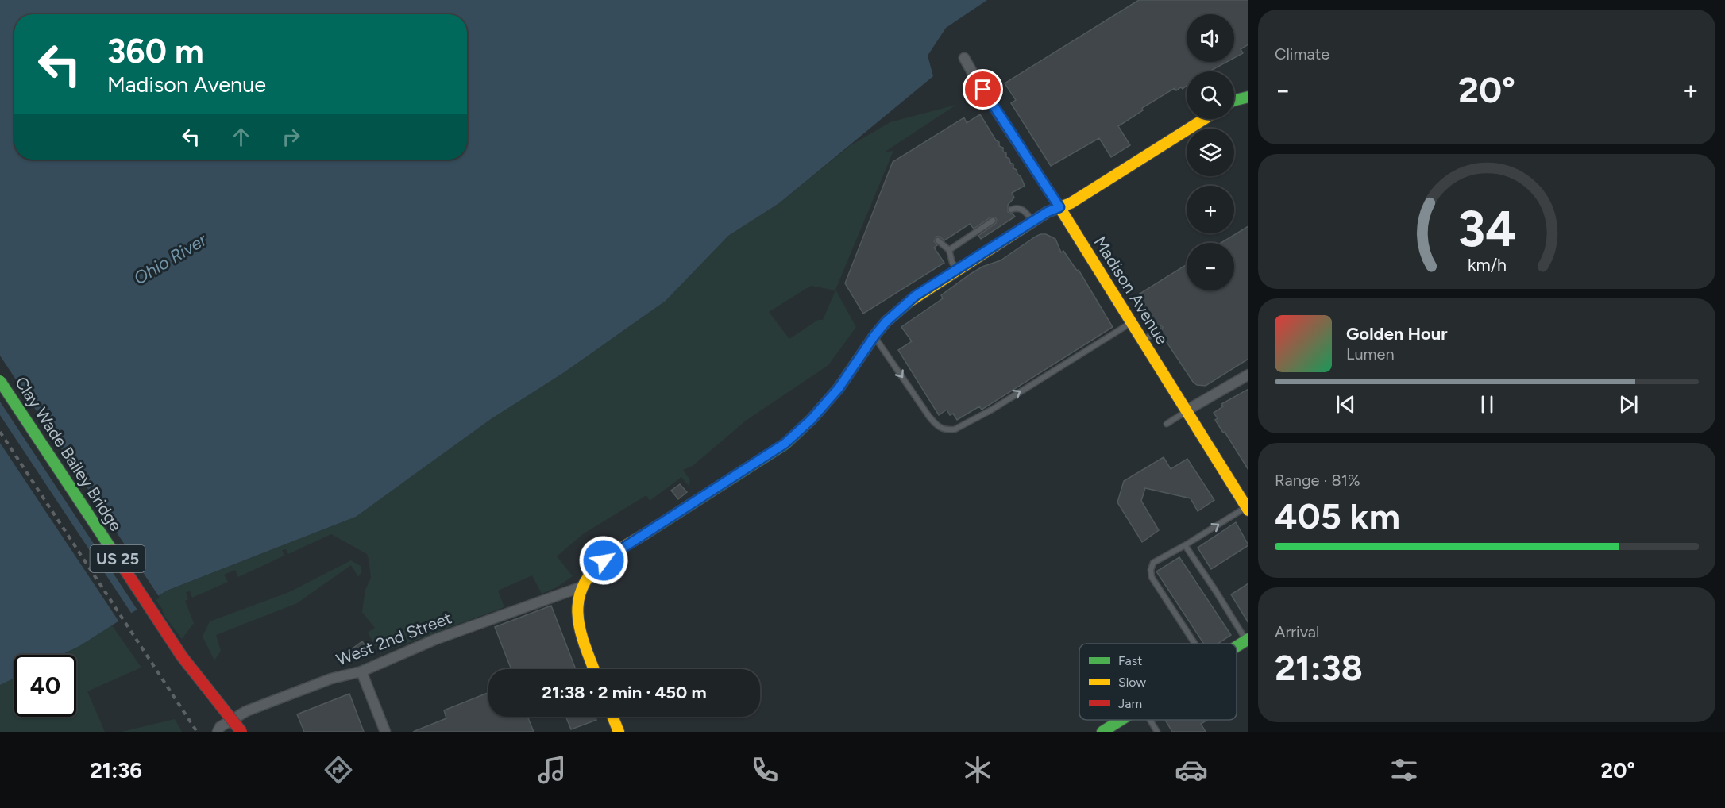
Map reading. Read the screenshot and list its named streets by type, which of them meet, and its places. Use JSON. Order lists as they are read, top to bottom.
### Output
{
  "streets": {
    "street": [
      "Madison Avenue",
      "Clay Wade Bailey Bridge",
      "US 25",
      "West 2nd Street"
    ]
  },
  "water": ["Ohio River"],
  "legend": ["Fast", "Slow", "Jam"],
  "page": {
    "tile": [
      "Climate",
      ["Range · 81%", "405 km"],
      ["Arrival", "21:38"]
    ],
    "map_buttons": ["+", "−"],
    "turn": ["360 m", "Madison Avenue"],
    "heat": ["−", "20°", "+"],
    "song": ["Golden Hour", "Lumen"],
    "limit": "40",
    "trip": "21:38 · 2 min · 450 m",
    "tabs": ["21:36", "20°"],
    "gauge": ["34", "km/h"]
  }
}
